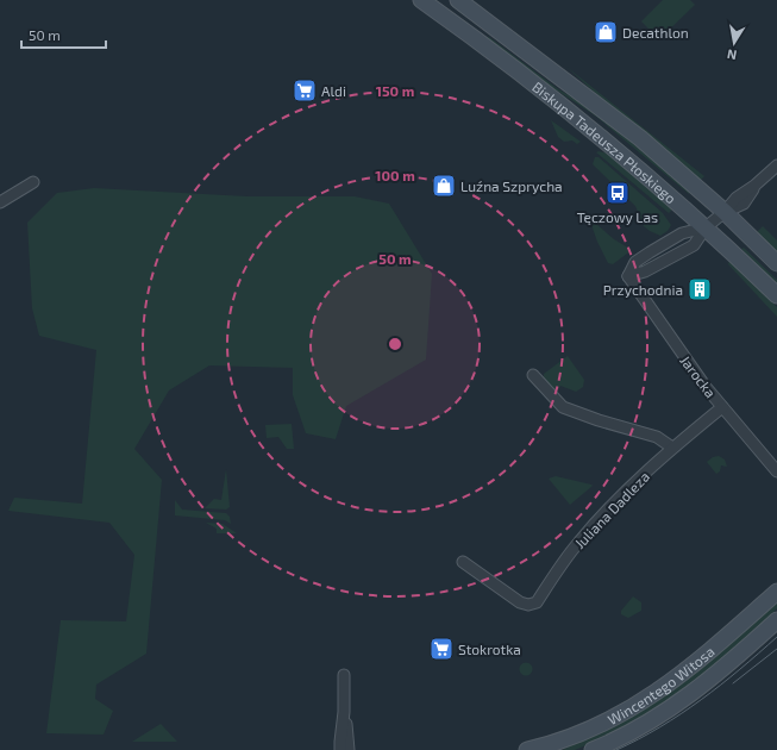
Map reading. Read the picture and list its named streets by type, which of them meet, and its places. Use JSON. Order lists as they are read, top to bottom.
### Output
{
  "streets": {
    "main road": ["Biskupa Tadeusza Płoskiego", "Wincentego Witosa"],
    "street": ["Jarocka", "Juliana Dadleza"]
  },
  "crossings": [
    ["Jarocka", "Juliana Dadleza"]
  ],
  "places": {
    "shop": ["Decathlon", "Luźna Szprycha"],
    "supermarket": ["Aldi", "Stokrotka"],
    "bus stop": ["Tęczowy Las"],
    "building": ["Przychodnia"]
  },
  "scale_bar": "50 m",
  "north": "bottom",
  "rings": ["150 m", "100 m", "50 m"]
}
